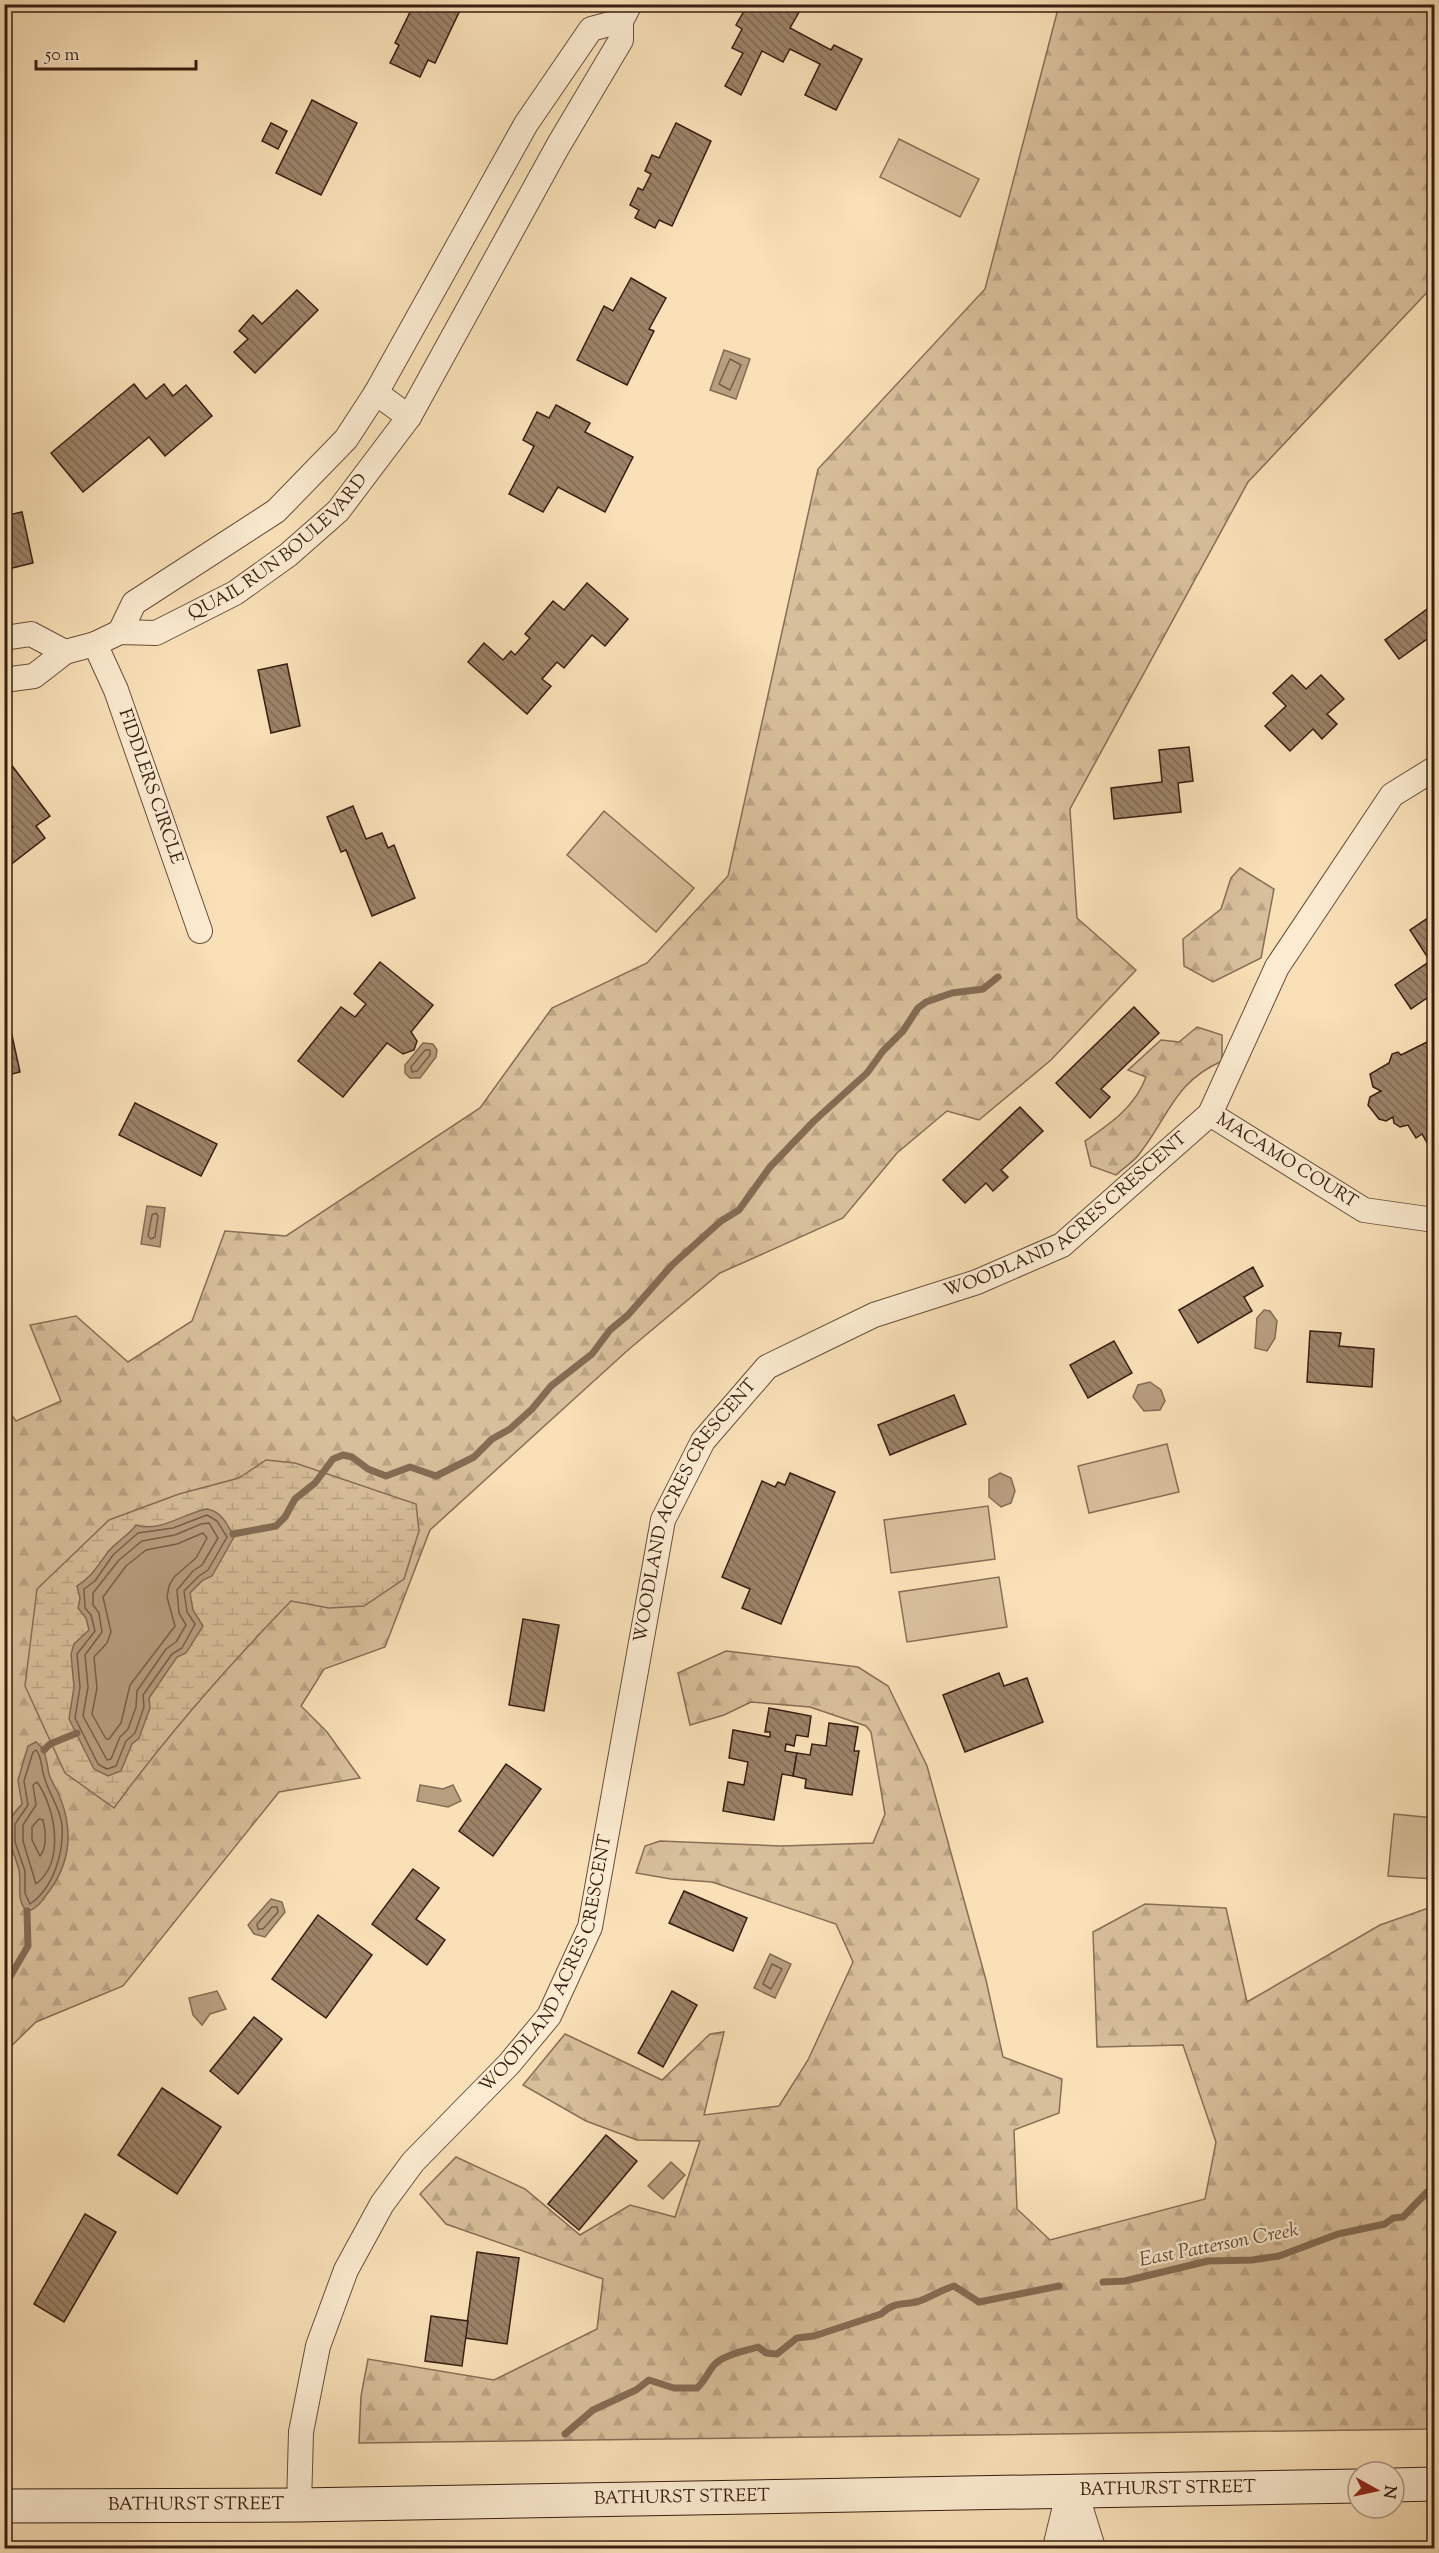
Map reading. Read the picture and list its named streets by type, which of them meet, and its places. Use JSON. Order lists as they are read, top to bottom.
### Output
{
  "streets": {
    "main road": ["BATHURST STREET"],
    "street": [
      "QUAIL RUN BOULEVARD",
      "FIDDLERS CIRCLE",
      "MACAMO COURT",
      "WOODLAND ACRES CRESCENT"
    ]
  },
  "crossings": [
    ["QUAIL RUN BOULEVARD", "FIDDLERS CIRCLE"],
    ["MACAMO COURT", "WOODLAND ACRES CRESCENT"],
    ["WOODLAND ACRES CRESCENT", "BATHURST STREET"]
  ],
  "water": ["East Patterson Creek"],
  "scale_bar": "50 m",
  "north": "right"
}
